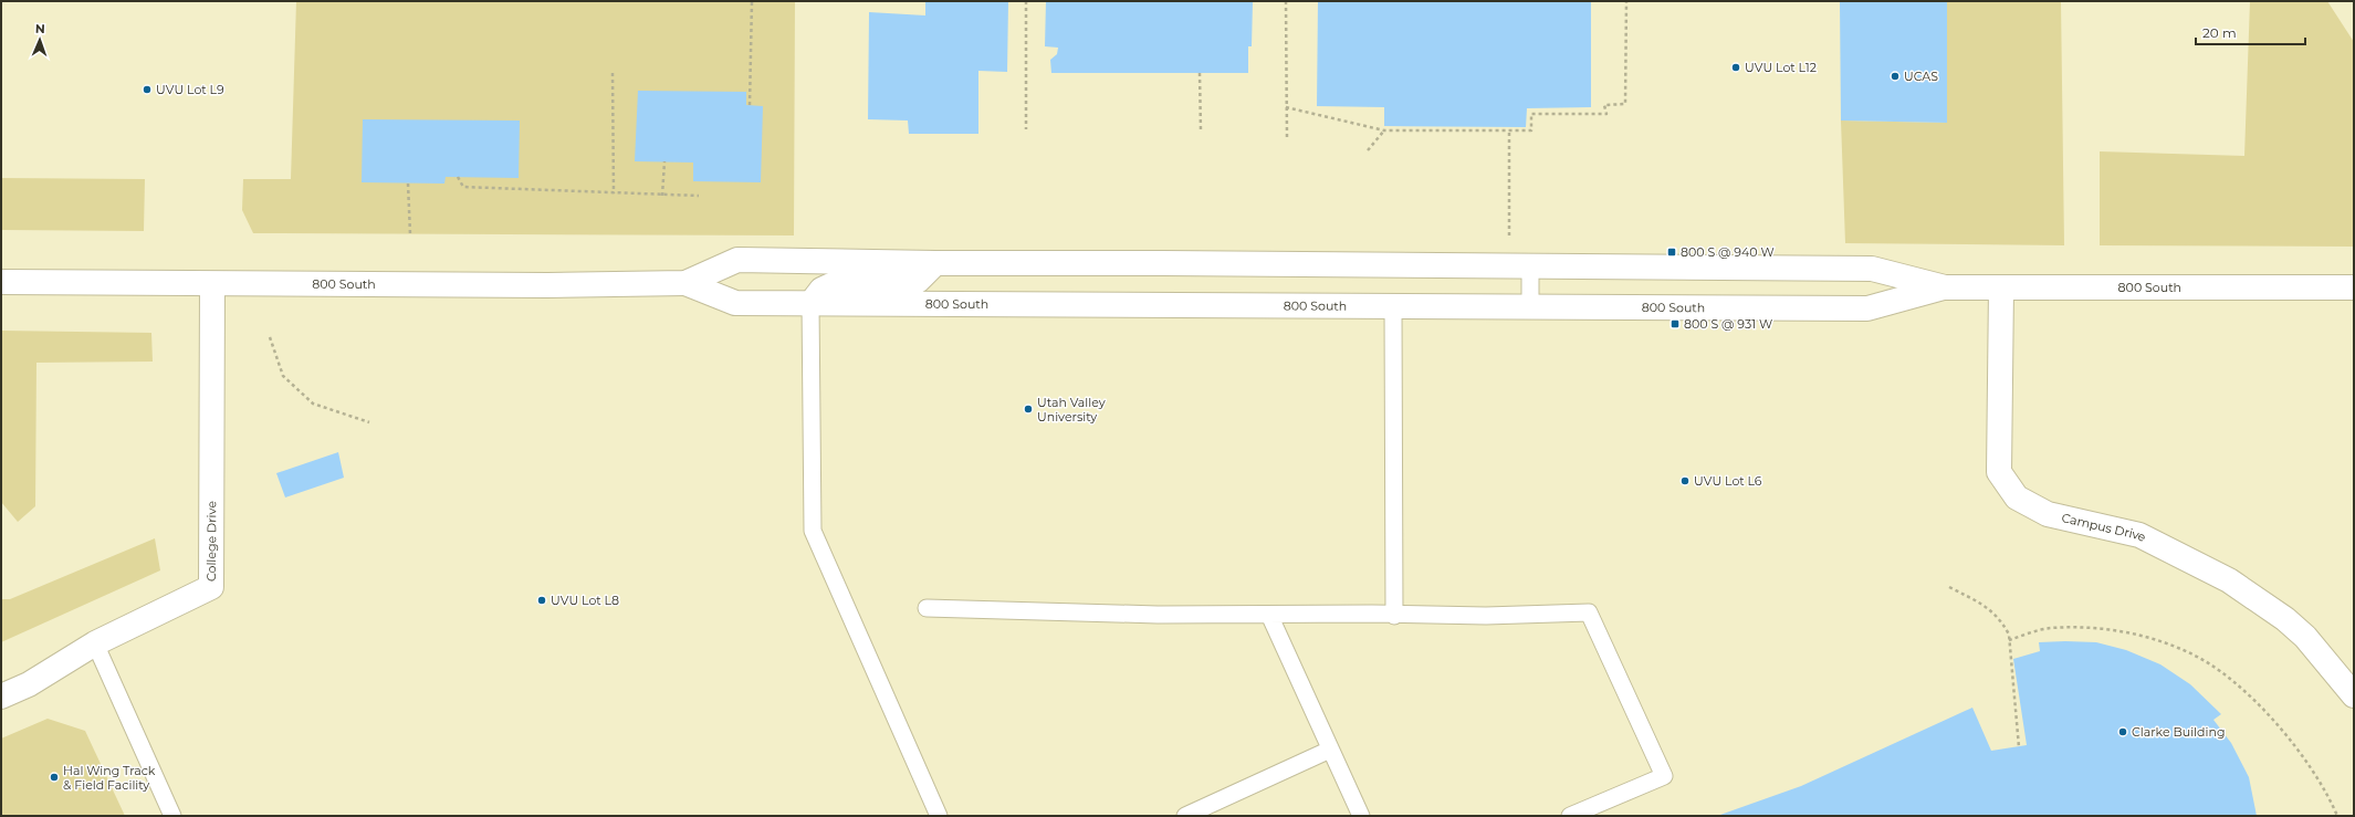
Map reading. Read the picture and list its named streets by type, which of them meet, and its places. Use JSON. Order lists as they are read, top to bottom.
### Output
{
  "streets": {
    "street": ["800 South", "Campus Drive", "College Drive"]
  },
  "crossings": [
    ["800 South", "Campus Drive"],
    ["800 South", "College Drive"]
  ],
  "places": {
    "other": [
      "UVU Lot L12",
      "UCAS",
      "UVU Lot L9",
      "Utah Valley University",
      "UVU Lot L6",
      "UVU Lot L8",
      "Clarke Building",
      "Hal Wing Track & Field Facility"
    ],
    "transit": ["800 S @ 940 W", "800 S @ 931 W"]
  },
  "scale_bar": "20 m",
  "north": "top"
}
